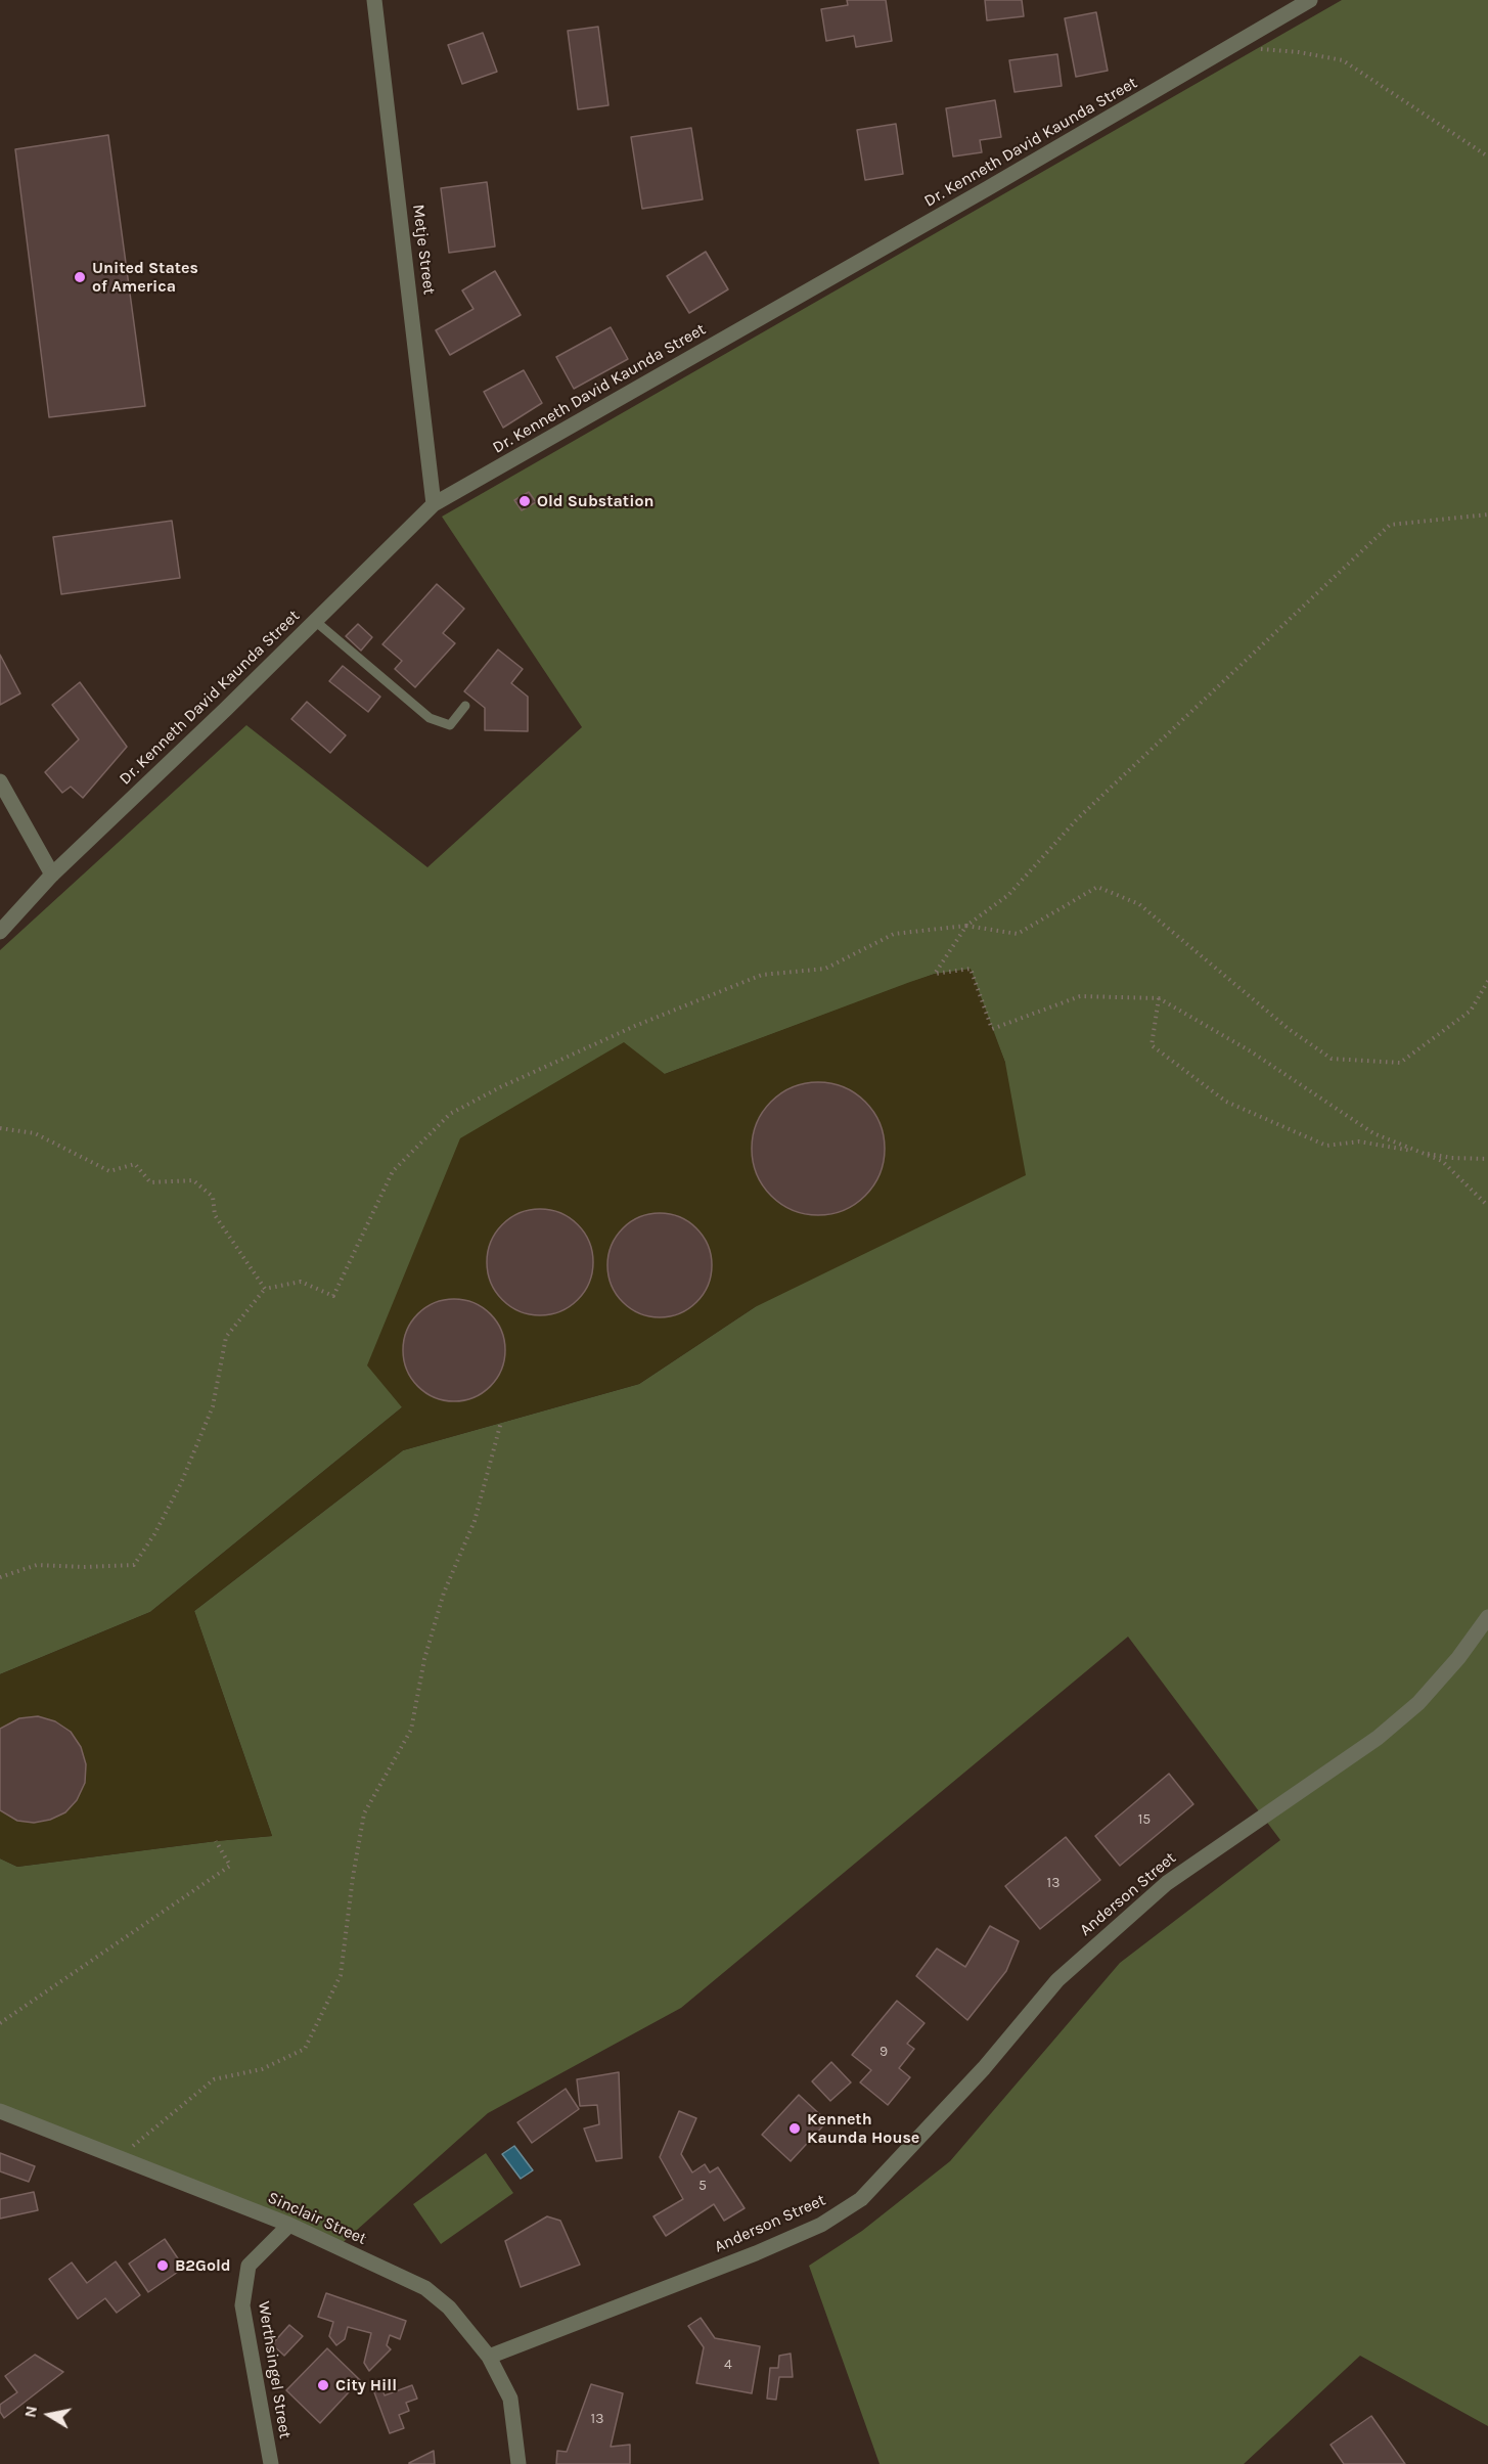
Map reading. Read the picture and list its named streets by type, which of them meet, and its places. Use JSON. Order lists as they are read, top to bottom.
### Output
{
  "streets": {
    "street": [
      "Dr. Kenneth David Kaunda Street",
      "Metje Street",
      "Anderson Street",
      "Sinclair Street",
      "Werthsingel Street"
    ]
  },
  "crossings": [
    ["Dr. Kenneth David Kaunda Street", "Metje Street"],
    ["Anderson Street", "Sinclair Street"],
    ["Sinclair Street", "Werthsingel Street"]
  ],
  "places": [
    "United States of America",
    "Old Substation",
    "Kenneth Kaunda House",
    "B2Gold",
    "City Hill"
  ],
  "house_numbers": [
    "15",
    "13",
    "9",
    "5",
    "4",
    "13"
  ],
  "north": "left"
}
